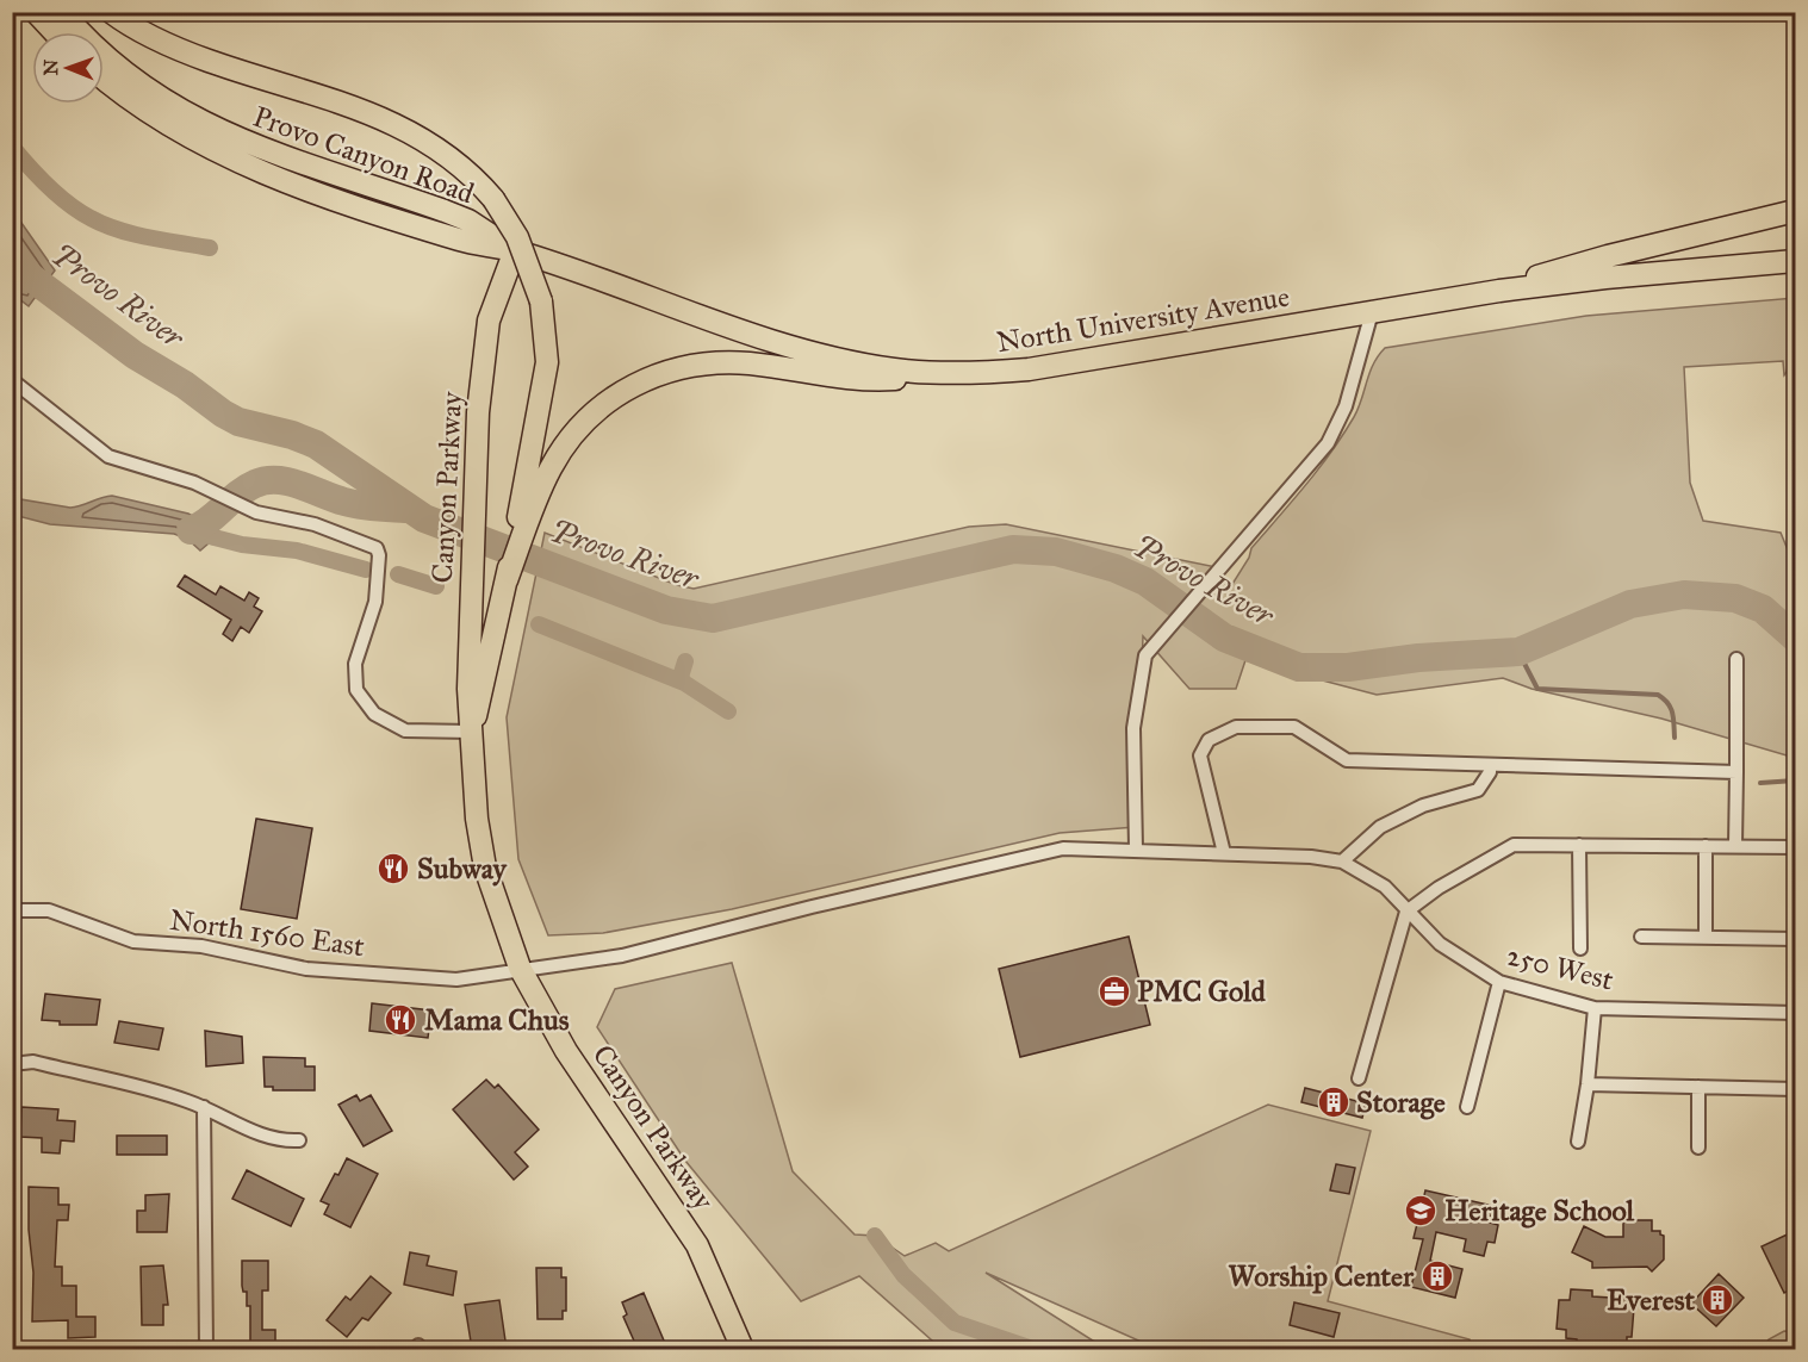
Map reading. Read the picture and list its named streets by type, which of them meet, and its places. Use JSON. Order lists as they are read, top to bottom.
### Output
{
  "streets": {
    "highway": ["Provo Canyon Road", "North University Avenue", "Canyon Parkway"],
    "street": ["North 1560 East", "250 West"]
  },
  "crossings": [
    ["Provo Canyon Road", "North University Avenue"],
    ["Provo Canyon Road", "Canyon Parkway"],
    ["North University Avenue", "Canyon Parkway"],
    ["Canyon Parkway", "North 1560 East"],
    ["North 1560 East", "250 West"]
  ],
  "water": ["Provo River"],
  "places": {
    "restaurant": ["Subway", "Mama Chus"],
    "office": ["PMC Gold"],
    "building": ["Storage", "Worship Center", "Everest"],
    "school or university": ["Heritage School"]
  },
  "north": "left"
}
